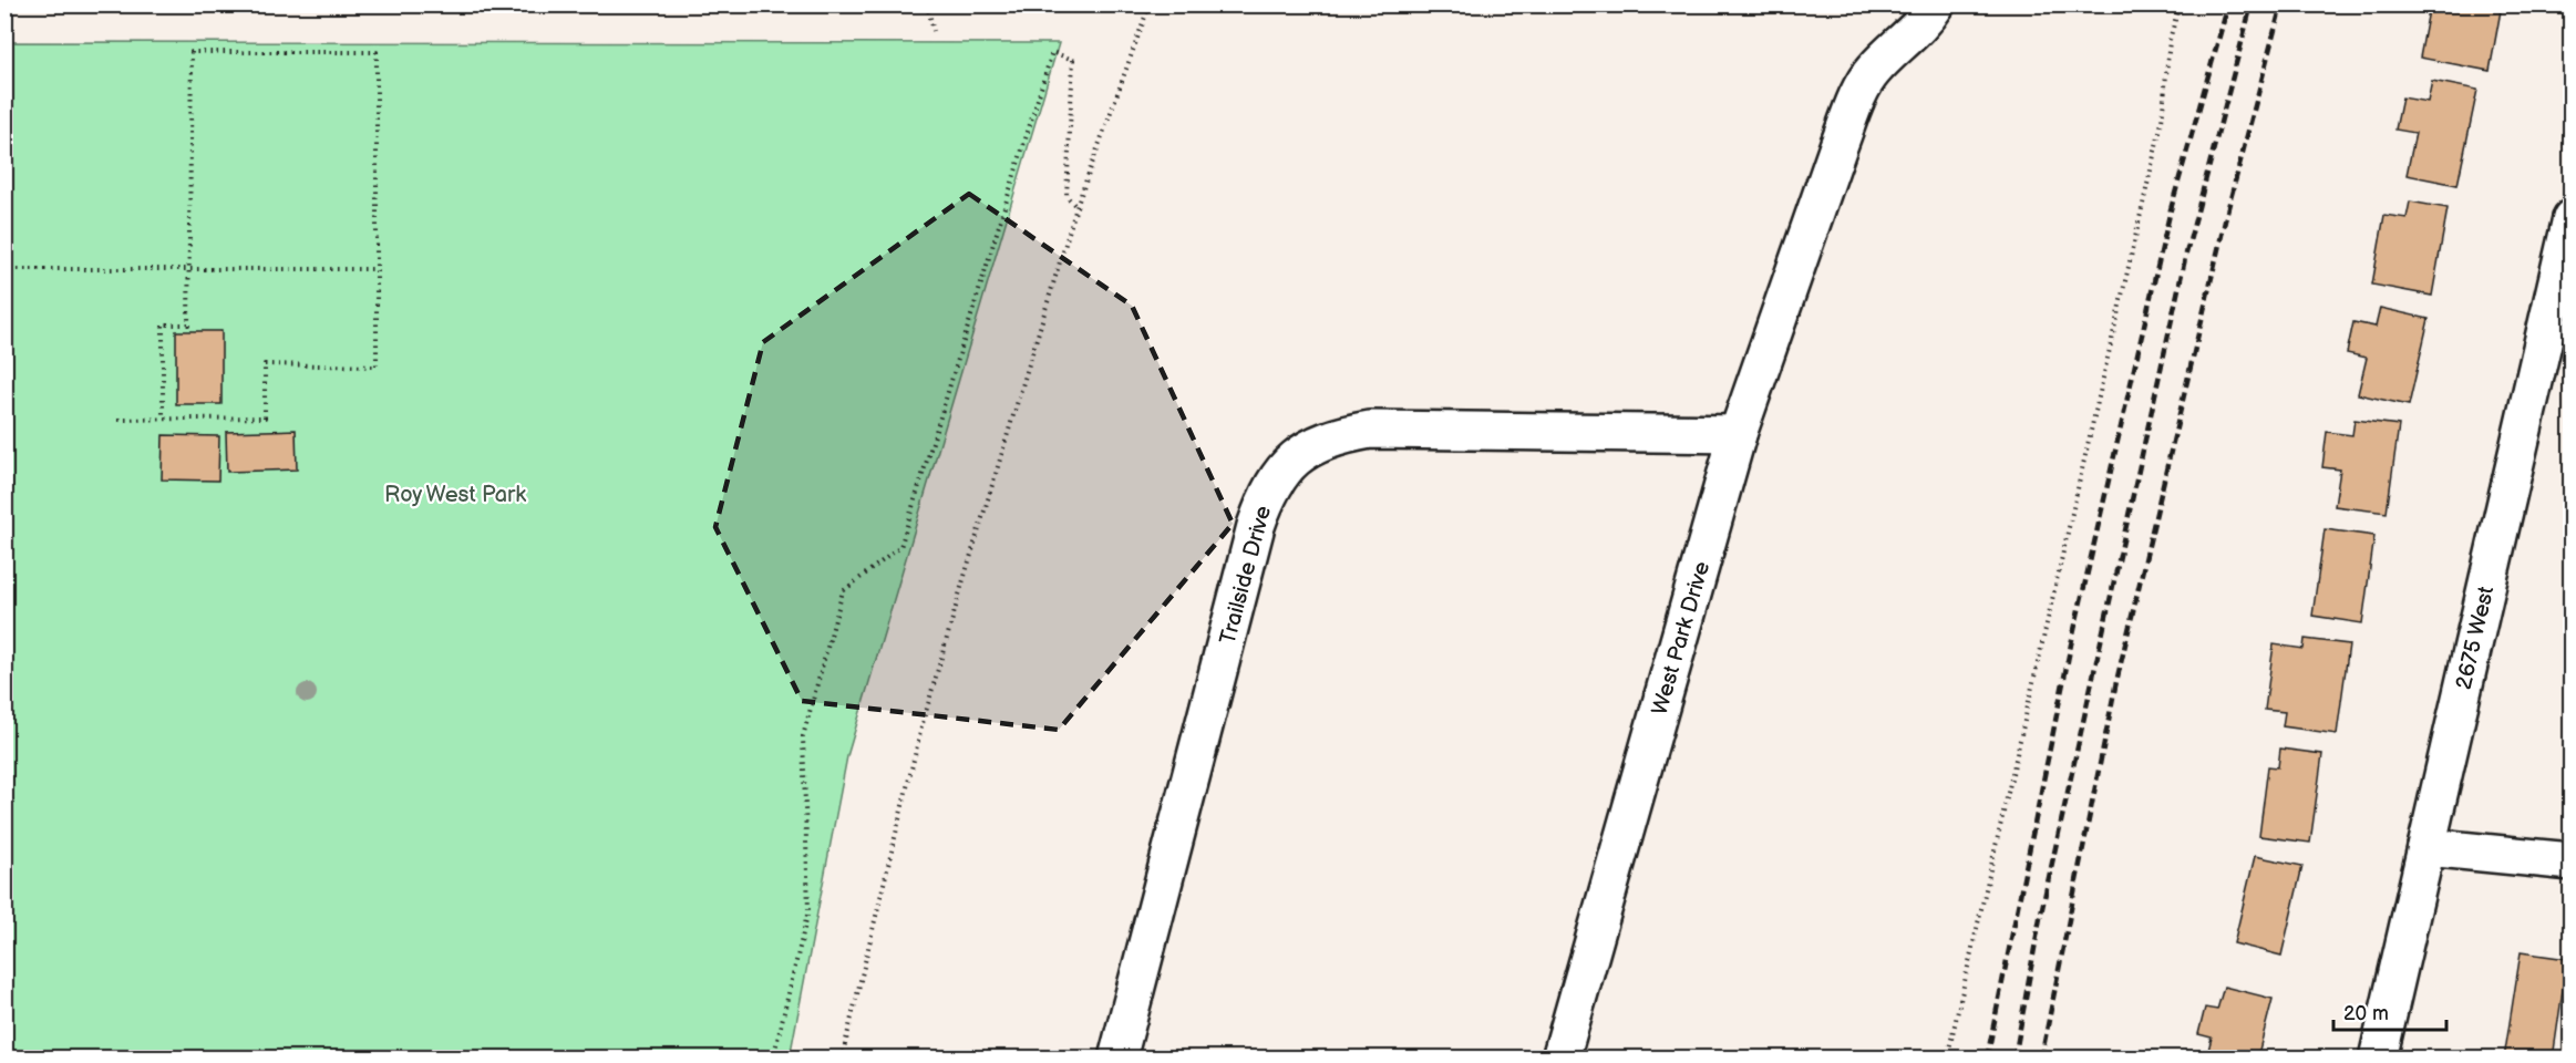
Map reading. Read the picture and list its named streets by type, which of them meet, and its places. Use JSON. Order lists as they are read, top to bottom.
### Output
{
  "streets": {
    "street": ["Trailside Drive", "West Park Drive", "2675 West"]
  },
  "crossings": [
    ["Trailside Drive", "West Park Drive"]
  ],
  "parks": ["Roy West Park"],
  "scale_bar": "20 m"
}
